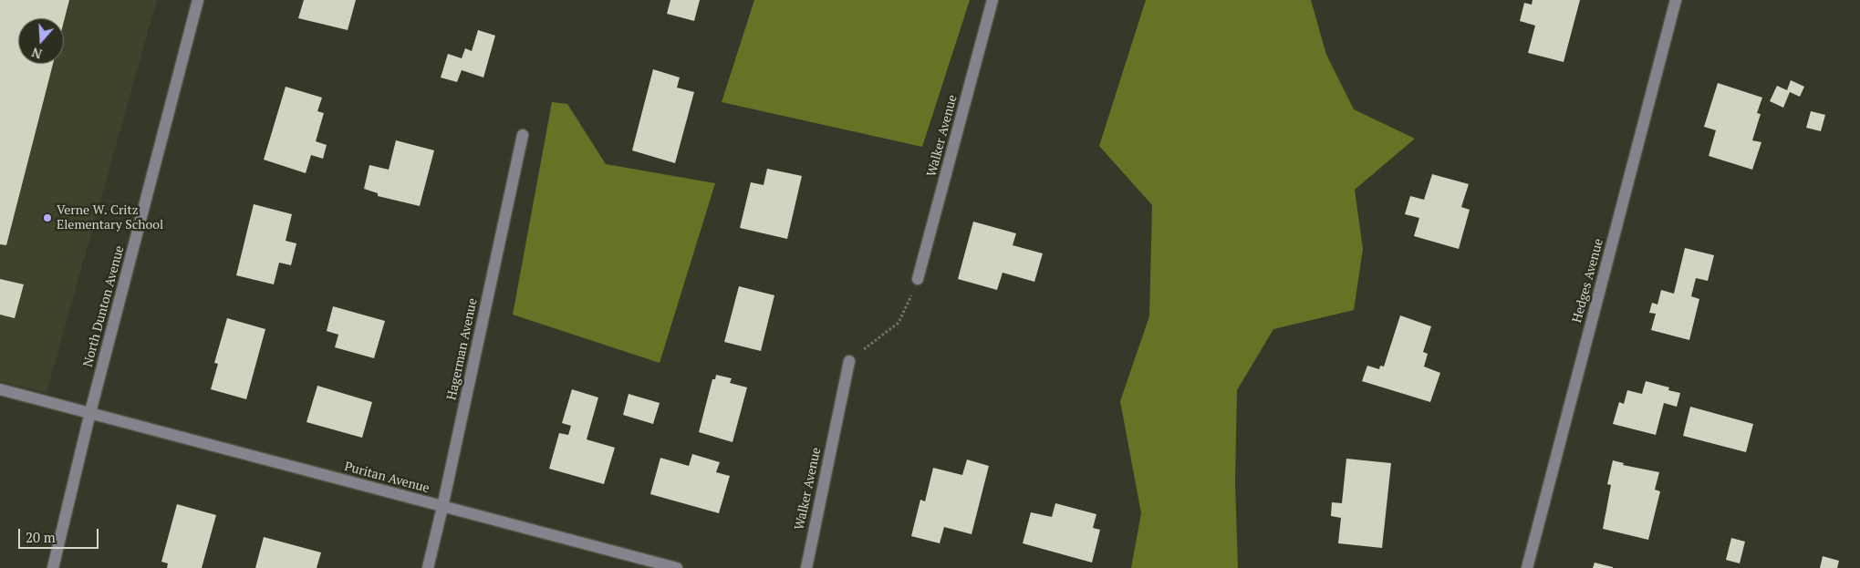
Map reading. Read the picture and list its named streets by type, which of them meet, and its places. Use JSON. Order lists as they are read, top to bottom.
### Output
{
  "streets": {
    "street": [
      "Walker Avenue",
      "Hedges Avenue",
      "North Dunton Avenue",
      "Hagerman Avenue",
      "Puritan Avenue"
    ]
  },
  "crossings": [
    ["North Dunton Avenue", "Puritan Avenue"],
    ["Hagerman Avenue", "Puritan Avenue"]
  ],
  "places": ["Verne W. Critz Elementary School"],
  "scale_bar": "20 m",
  "north": "bottom"
}
